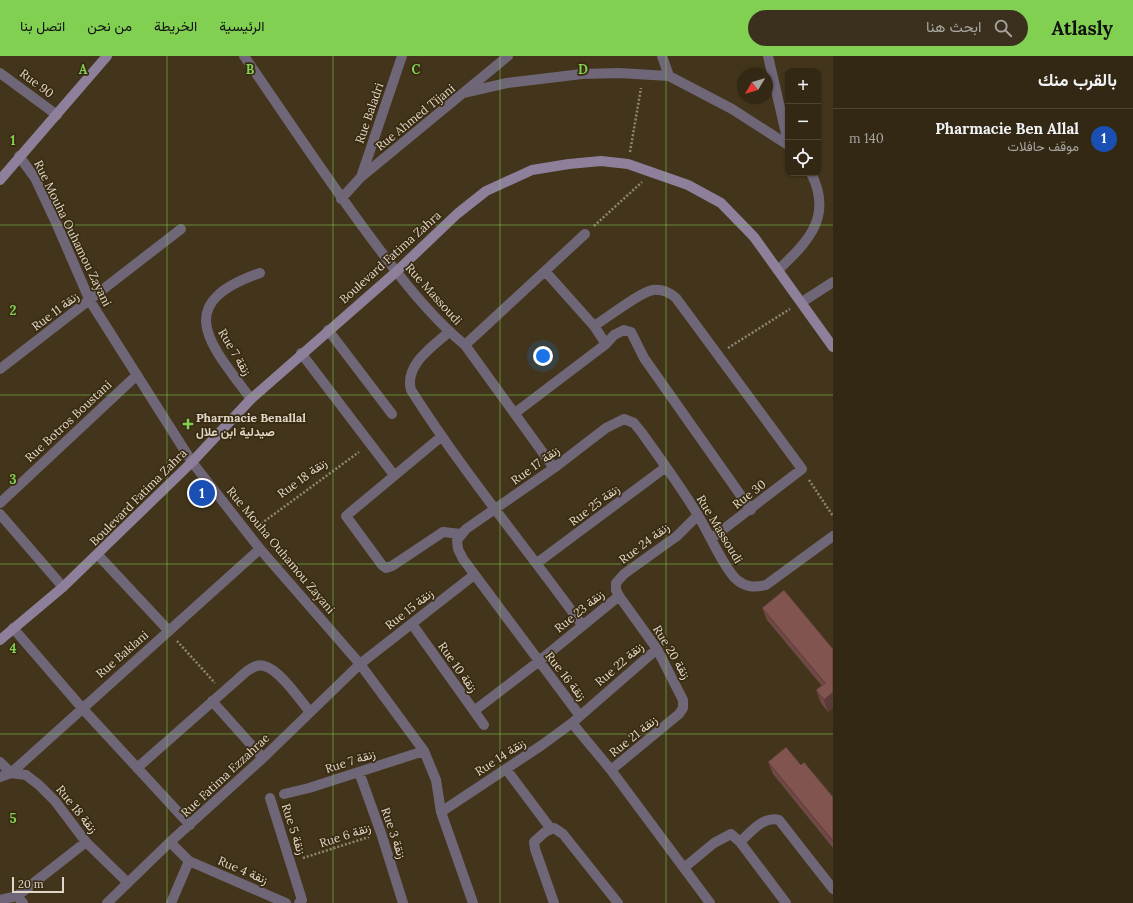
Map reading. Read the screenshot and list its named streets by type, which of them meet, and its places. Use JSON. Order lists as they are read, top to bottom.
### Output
{
  "streets": {
    "street": [
      "Rue 90",
      "Rue Baladri",
      "Rue Ahmed Tijani",
      "Rue Mouha Ouhamou Zayani",
      "Boulevard Fatima Zahra",
      "Rue Massoudi",
      "Rue 11 زنقة",
      "Rue 7 زنقة",
      "Rue Botros Boustani",
      "Rue 17 زنقة",
      "Rue 18 زنقة",
      "Rue 30",
      "Rue 25 زنقة",
      "Rue 24 زنقة",
      "Rue 15 زنقة",
      "Rue 23 زنقة",
      "Rue 20 زنقة",
      "Rue Baklani",
      "Rue 22 زنقة",
      "Rue 10 زنقة",
      "Rue 16 زنقة",
      "Rue 21 زنقة",
      "Rue 14 زنقة",
      "Rue Fatima Ezzahrae",
      "Rue 5 زنقة",
      "Rue 3 زنقة",
      "Rue 4 زنقة"
    ],
    "path": ["Rue 6 زنقة"]
  },
  "crossings": [
    ["Rue Baladri", "Rue Ahmed Tijani"],
    ["Rue Ahmed Tijani", "Rue Massoudi"],
    ["Rue Mouha Ouhamou Zayani", "Boulevard Fatima Zahra"],
    ["Rue Mouha Ouhamou Zayani", "Rue 11 زنقة"],
    ["Rue Mouha Ouhamou Zayani", "Rue 7 زنقة"],
    ["Rue Mouha Ouhamou Zayani", "Rue Botros Boustani"],
    ["Rue Mouha Ouhamou Zayani", "Rue 18 زنقة"],
    ["Rue Mouha Ouhamou Zayani", "Rue 15 زنقة"],
    ["Rue Mouha Ouhamou Zayani", "Rue Baklani"],
    ["Rue Mouha Ouhamou Zayani", "Rue 14 زنقة"],
    ["Rue Mouha Ouhamou Zayani", "Rue Fatima Ezzahrae"],
    ["Boulevard Fatima Zahra", "Rue Massoudi"],
    ["Boulevard Fatima Zahra", "Rue 7 زنقة"],
    ["Rue Massoudi", "Rue 17 زنقة"],
    ["Rue Massoudi", "Rue 30"],
    ["Rue Massoudi", "Rue 25 زنقة"],
    ["Rue Massoudi", "Rue 24 زنقة"],
    ["Rue 7 زنقة", "Rue 3 زنقة"],
    ["Rue 17 زنقة", "Rue 16 زنقة"],
    ["Rue 18 زنقة", "Rue Baklani"],
    ["Rue 18 زنقة", "Rue Fatima Ezzahrae"],
    ["Rue 24 زنقة", "Rue 23 زنقة"],
    ["Rue 24 زنقة", "Rue 20 زنقة"],
    ["Rue 15 زنقة", "Rue 10 زنقة"],
    ["Rue 15 زنقة", "Rue 16 زنقة"],
    ["Rue 15 زنقة", "Rue Fatima Ezzahrae"],
    ["Rue 23 زنقة", "Rue 20 زنقة"],
    ["Rue 23 زنقة", "Rue 10 زنقة"],
    ["Rue 23 زنقة", "Rue 16 زنقة"],
    ["Rue 20 زنقة", "Rue 22 زنقة"],
    ["Rue 20 زنقة", "Rue 21 زنقة"],
    ["Rue 22 زنقة", "Rue 16 زنقة"],
    ["Rue 16 زنقة", "Rue 14 زنقة"],
    ["Rue 5 زنقة", "Rue 6 زنقة"],
    ["Rue 3 زنقة", "Rue 6 زنقة"]
  ],
  "places": {
    "health": ["Pharmacie Benallal صيدلية ابن علال"]
  },
  "scale_bar": "20 m",
  "north": "bottom left",
  "page": {
    "header": "Atlasly",
    "search": "ابحث هنا",
    "nav": [
      "الرئيسية",
      "الخريطة",
      "من نحن",
      "اتصل بنا"
    ],
    "heading": "بالقرب منك",
    "map_buttons": ["+", "−"],
    "list": [
      {
        "mark": "1",
        "name": "Pharmacie Ben Allal",
        "note": "موقف حافلات",
        "value": "140 m"
      }
    ],
    "pins": "1",
    "scale": "20 m"
  },
  "grid": {
    "columns": [
      "A",
      "B",
      "C",
      "D"
    ],
    "rows": [
      "1",
      "2",
      "3",
      "4",
      "5"
    ]
  }
}
